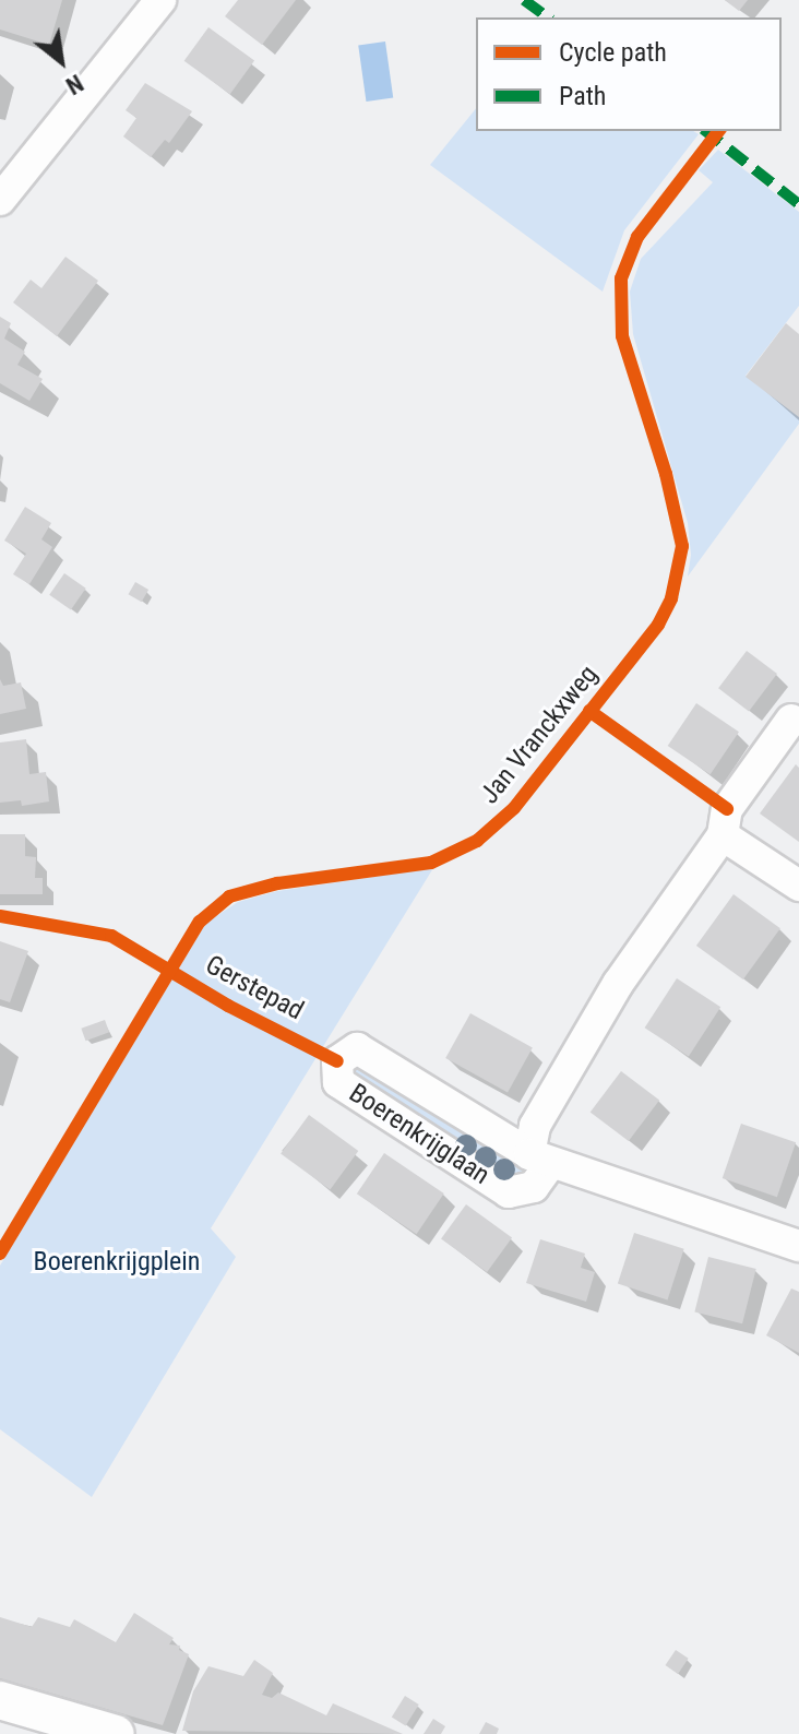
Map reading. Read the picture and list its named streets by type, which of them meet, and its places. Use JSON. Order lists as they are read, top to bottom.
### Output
{
  "streets": {
    "street": ["Boerenkrijglaan"],
    "cycle path": ["Jan Vranckxweg", "Gerstepad"]
  },
  "parks": ["Boerenkrijgplein"],
  "legend": ["Cycle path", "Path"],
  "north": "bottom right"
}
